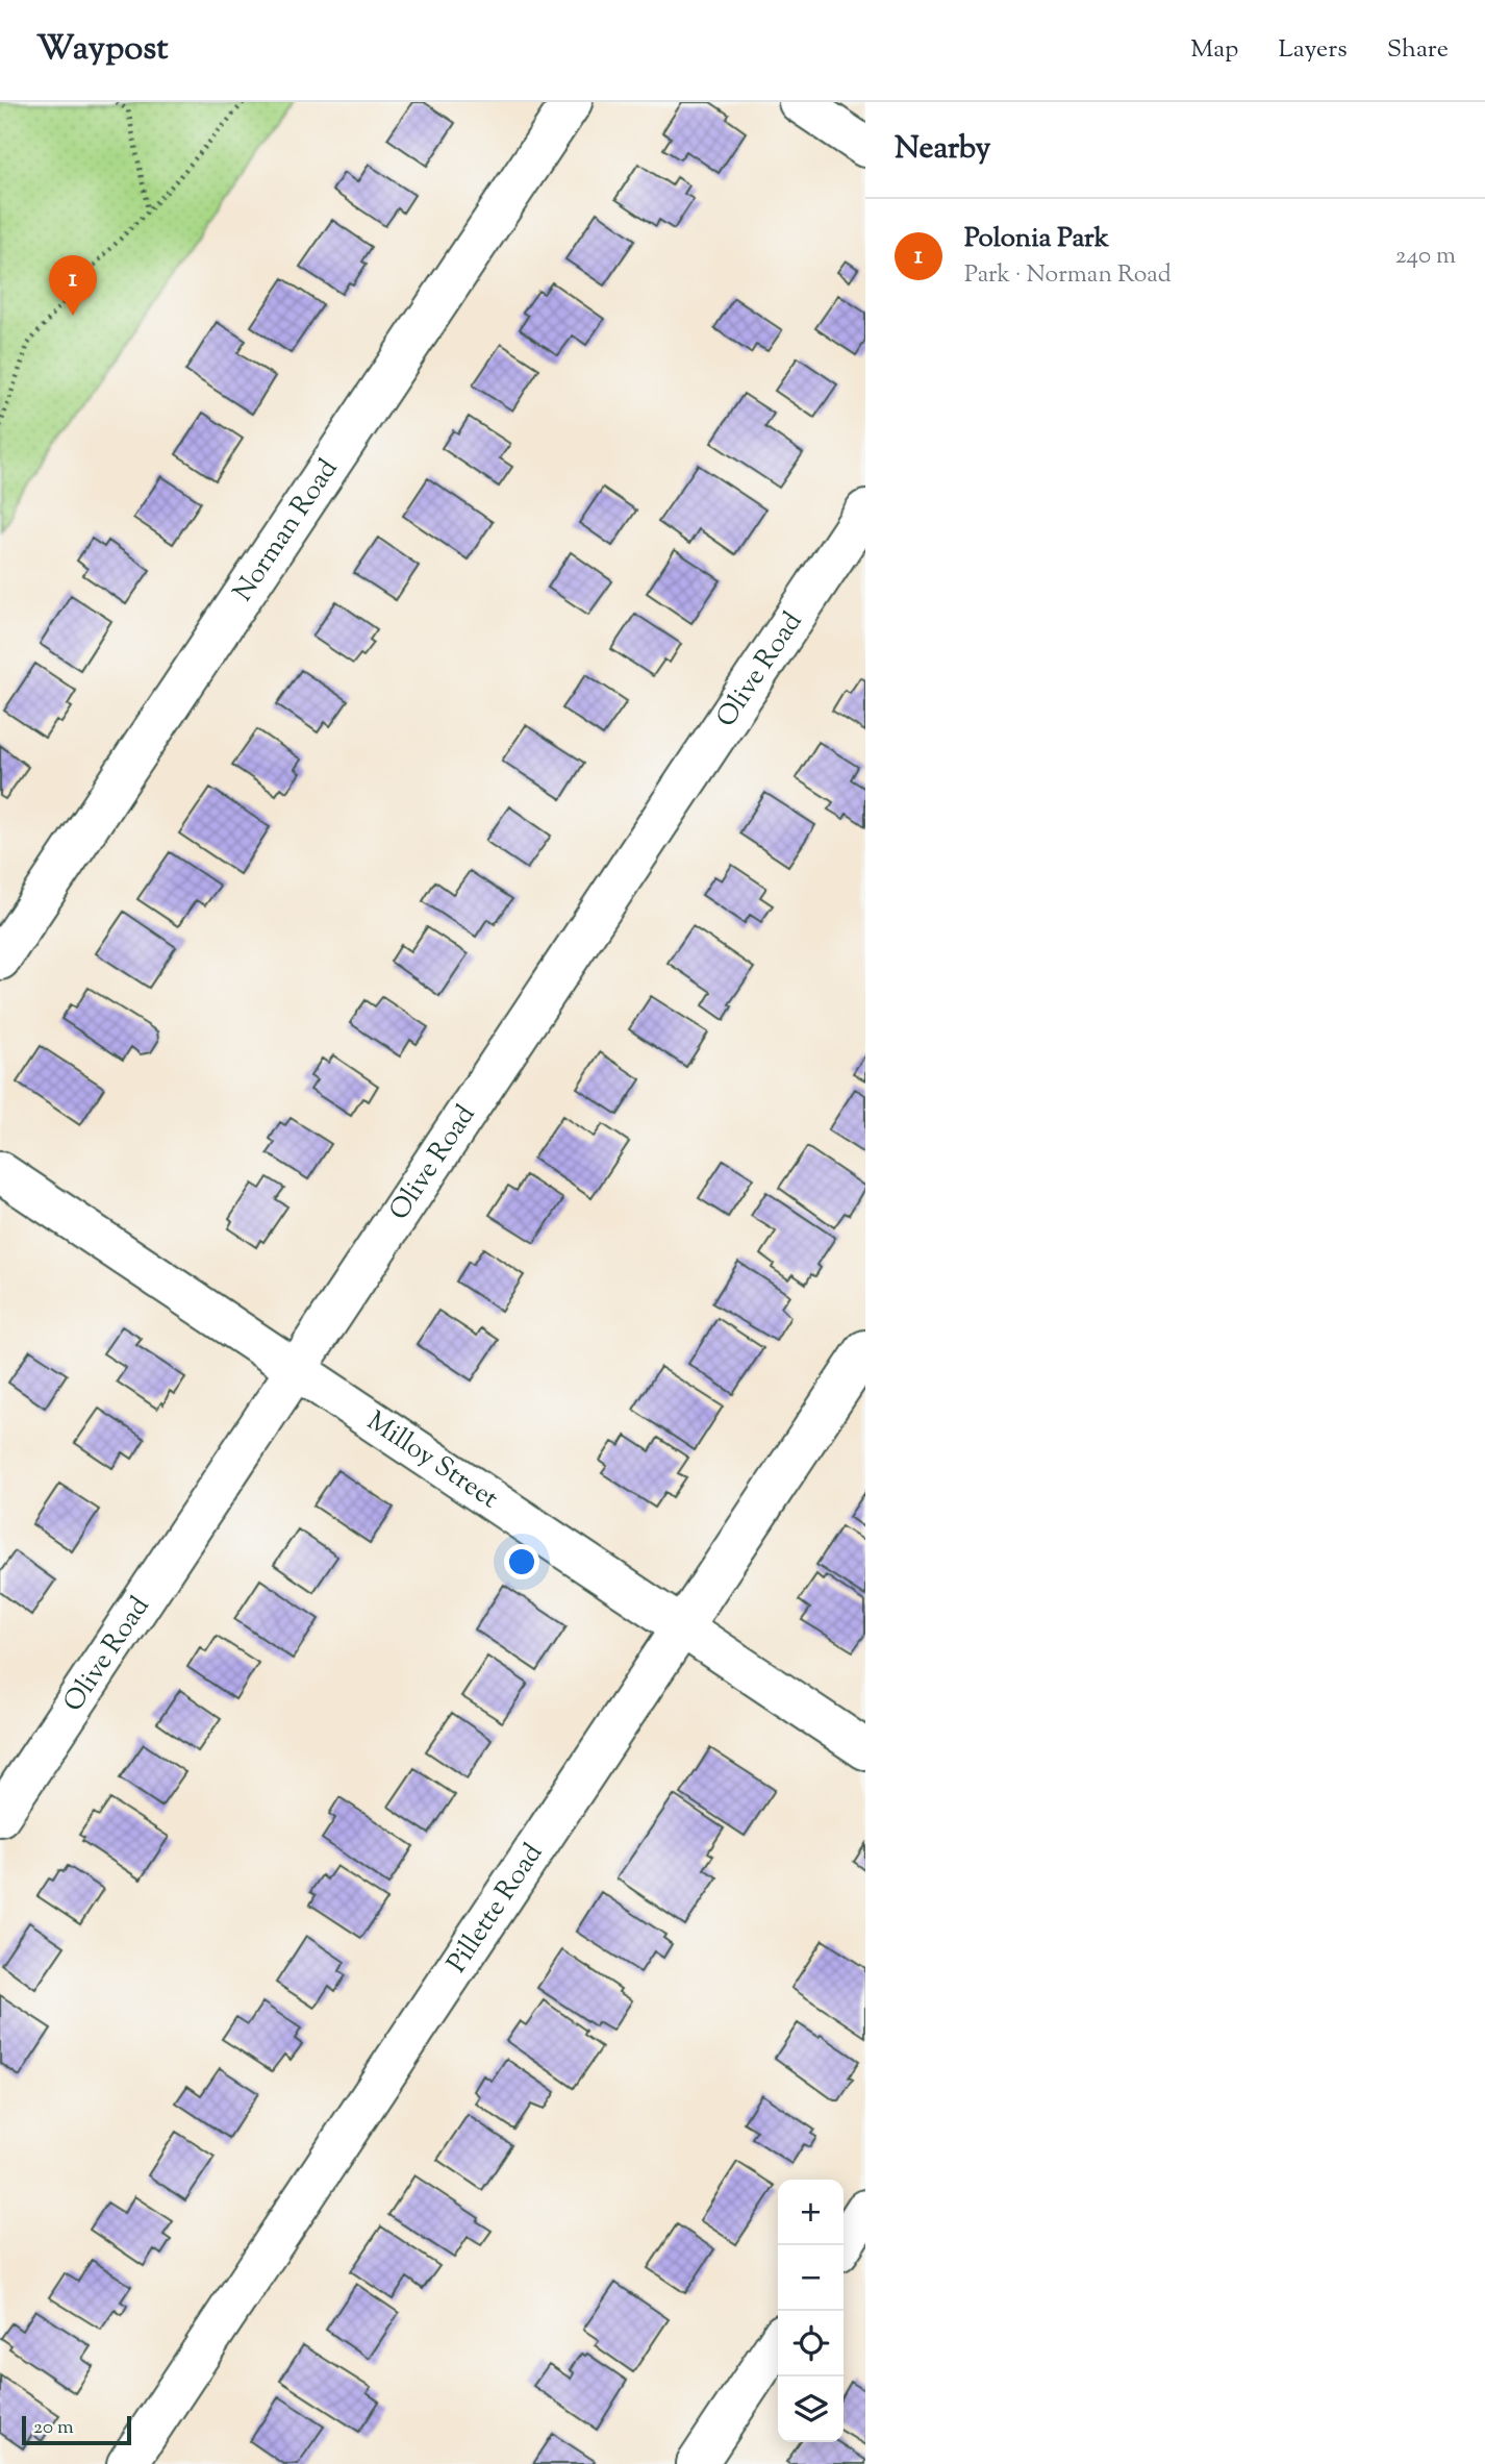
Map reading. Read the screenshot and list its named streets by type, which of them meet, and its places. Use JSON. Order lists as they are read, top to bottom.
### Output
{
  "streets": {
    "street": [
      "Norman Road",
      "Olive Road",
      "Milloy Street",
      "Pillette Road"
    ]
  },
  "crossings": [
    ["Olive Road", "Milloy Street"],
    ["Milloy Street", "Pillette Road"]
  ],
  "scale_bar": "20 m",
  "page": {
    "header": "Waypost",
    "nav": ["Map", "Layers", "Share"],
    "heading": "Nearby",
    "list": [
      {
        "mark": "1",
        "name": "Polonia Park",
        "note": "Park · Norman Road",
        "value": "240 m"
      }
    ],
    "pins": "1",
    "map_buttons": ["+", "−"],
    "scale": "20 m"
  }
}
